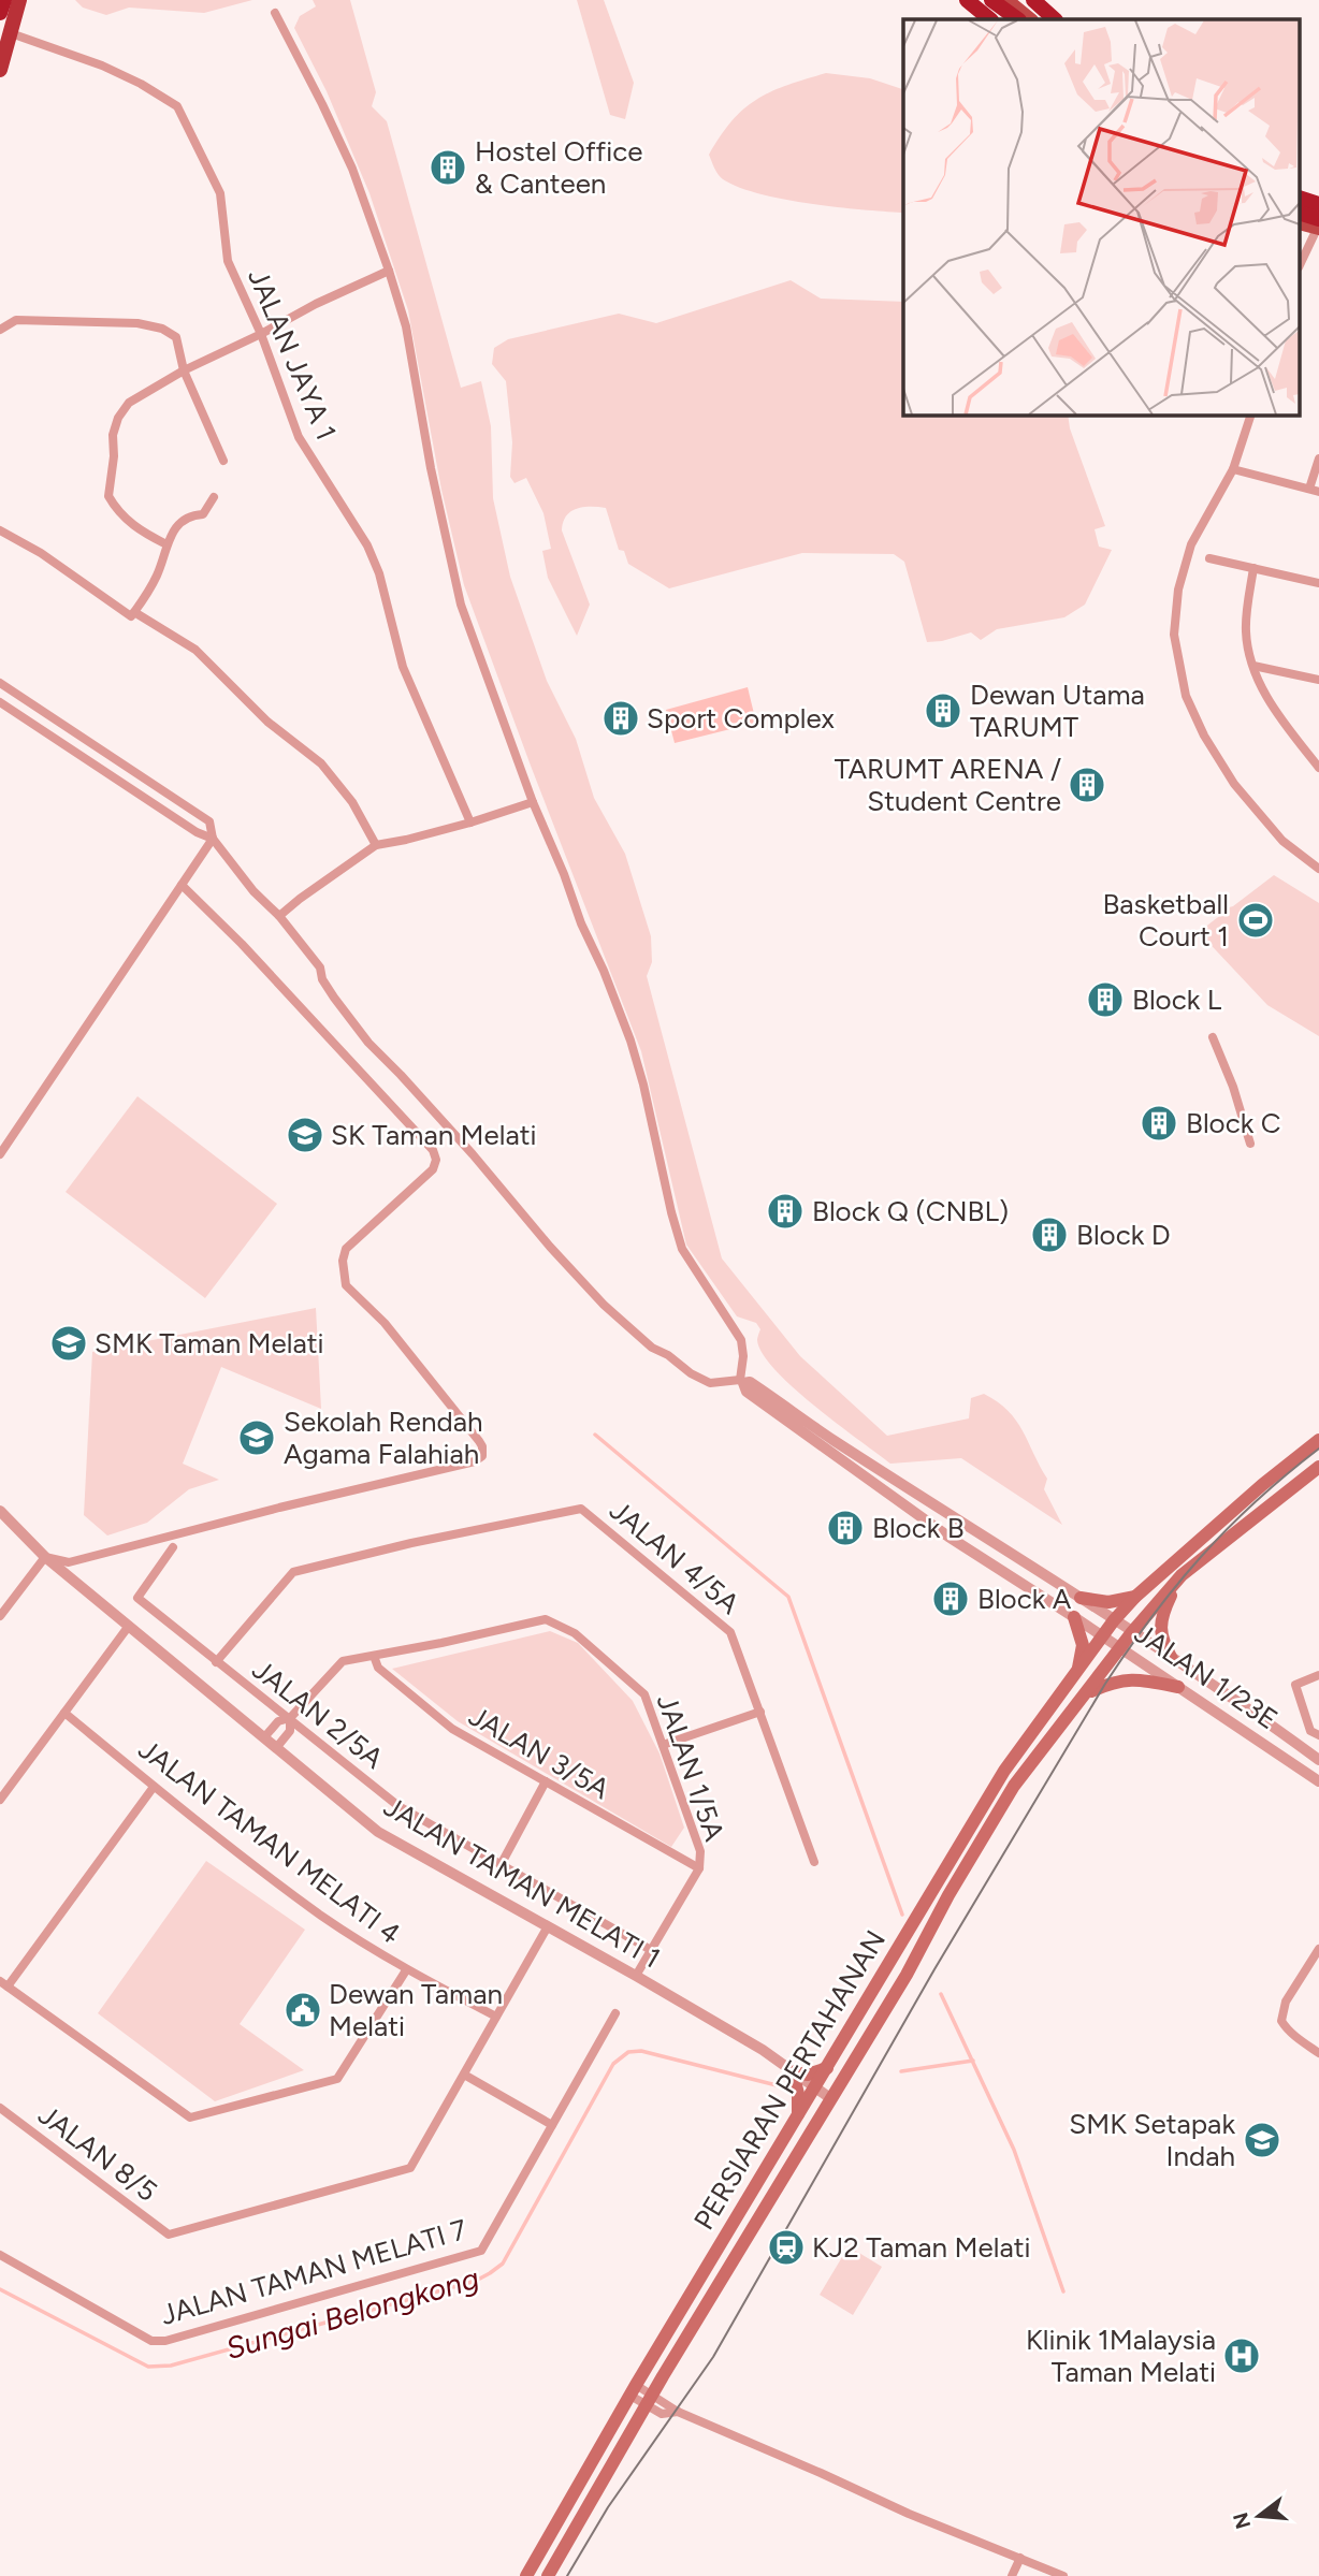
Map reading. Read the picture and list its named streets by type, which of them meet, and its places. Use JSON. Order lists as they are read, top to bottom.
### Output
{
  "streets": {
    "main road": ["PERSIARAN PERTAHANAN"],
    "street": [
      "JALAN JAYA 1",
      "JALAN 4/5A",
      "JALAN 1/23E",
      "JALAN 2/5A",
      "JALAN 3/5A",
      "JALAN 1/5A",
      "JALAN TAMAN MELATI 4",
      "JALAN TAMAN MELATI 1",
      "JALAN 8/5",
      "JALAN TAMAN MELATI 7"
    ]
  },
  "crossings": [
    ["JALAN 4/5A", "JALAN 2/5A"],
    ["JALAN 1/23E", "PERSIARAN PERTAHANAN"],
    ["JALAN 2/5A", "JALAN 1/5A"],
    ["JALAN 3/5A", "JALAN 1/5A"],
    ["JALAN 1/5A", "JALAN TAMAN MELATI 1"],
    ["JALAN TAMAN MELATI 1", "PERSIARAN PERTAHANAN"]
  ],
  "water": ["Sungai Belongkong"],
  "places": {
    "building": [
      "Hostel Office & Canteen",
      "Dewan Utama TARUMT",
      "Sport Complex",
      "TARUMT ARENA / Student Centre",
      "Block L",
      "Block C",
      "Block Q (CNBL)",
      "Block D",
      "Block B",
      "Block A"
    ],
    "sports": ["Basketball Court 1"],
    "school or university": [
      "SK Taman Melati",
      "SMK Taman Melati",
      "Sekolah Rendah Agama Falahiah",
      "SMK Setapak Indah"
    ],
    "public building": ["Dewan Taman Melati"],
    "station": ["KJ2 Taman Melati"],
    "hospital": ["Klinik 1Malaysia Taman Melati"]
  },
  "north": "left"
}
